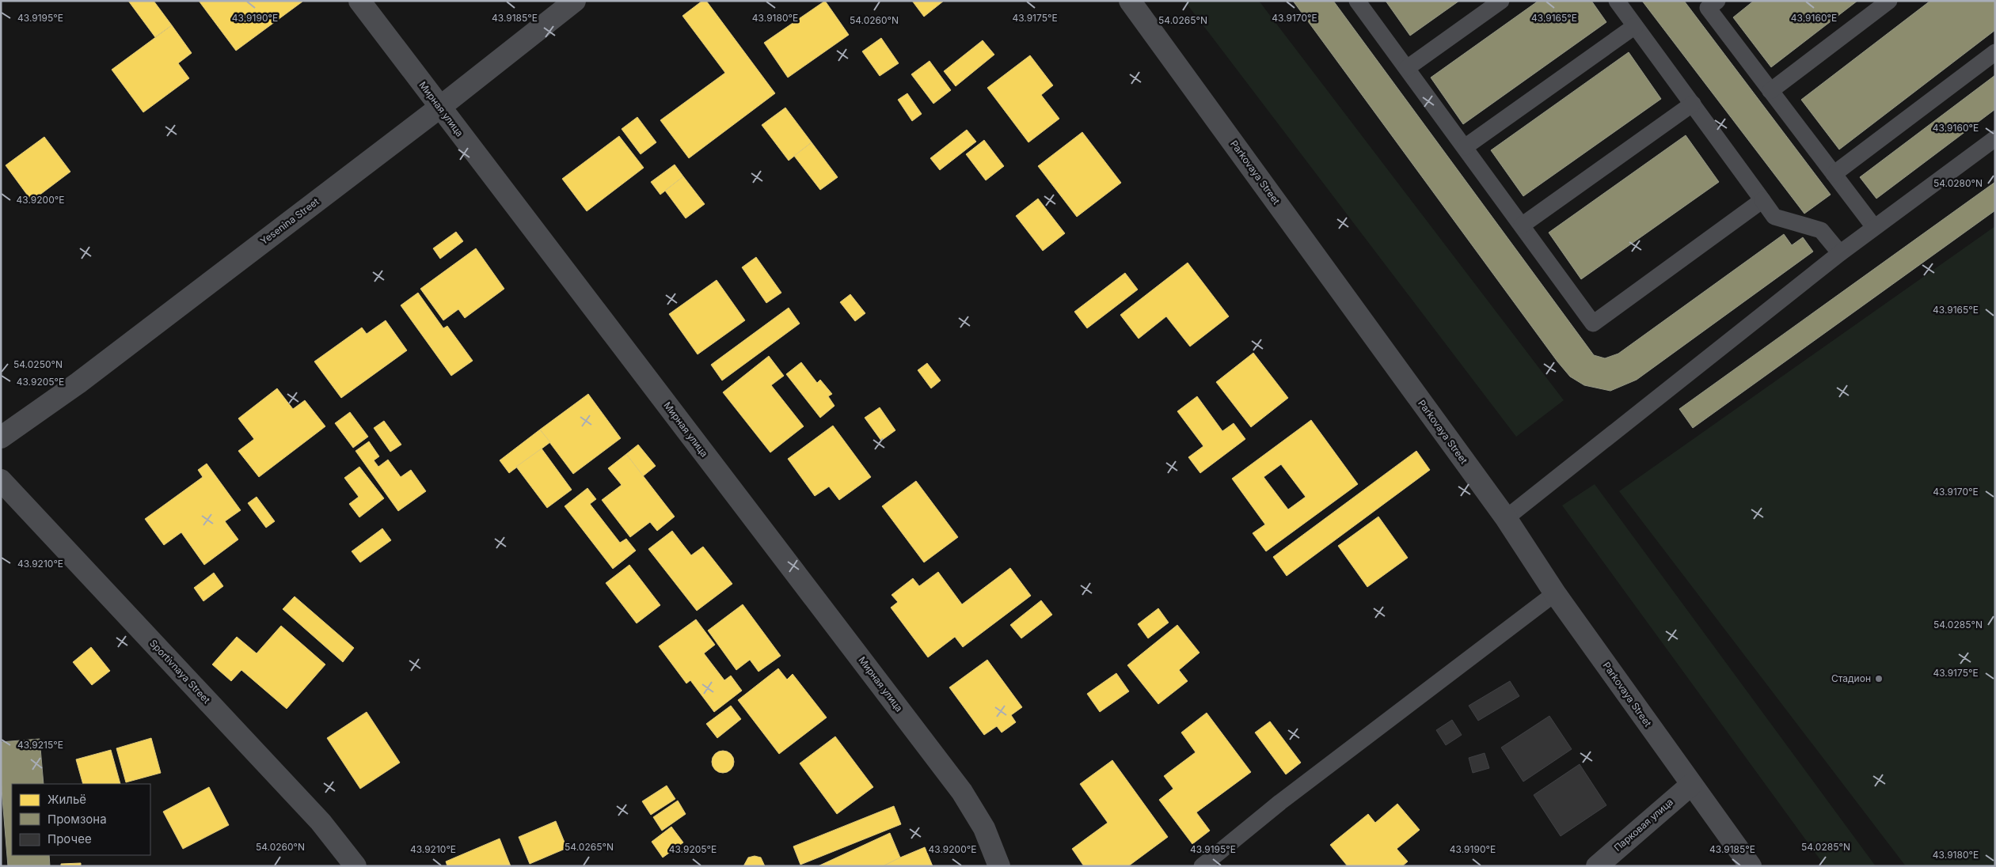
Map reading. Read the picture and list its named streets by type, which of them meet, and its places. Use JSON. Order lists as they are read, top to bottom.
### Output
{
  "streets": {
    "street": [
      "Мирная улица",
      "Parkovaya Street",
      "Yesenina Street",
      "Sportivnaya Street",
      "Парковая улица"
    ]
  },
  "crossings": [
    ["Мирная улица", "Yesenina Street"],
    ["Parkovaya Street", "Парковая улица"]
  ],
  "places": ["Стадион"],
  "legend": ["Жильё", "Промзона", "Прочее"],
  "coordinates": [
    "43.9190°E",
    "43.9185°E",
    "43.9180°E",
    "43.9175°E",
    "43.9170°E",
    "43.9165°E",
    "43.9160°E",
    "43.9195°E",
    "54.0260°N",
    "54.0265°N",
    "54.0280°N",
    "43.9200°E",
    "54.0250°N",
    "43.9205°E",
    "43.9210°E",
    "54.0285°N",
    "43.9215°E"
  ]
}
